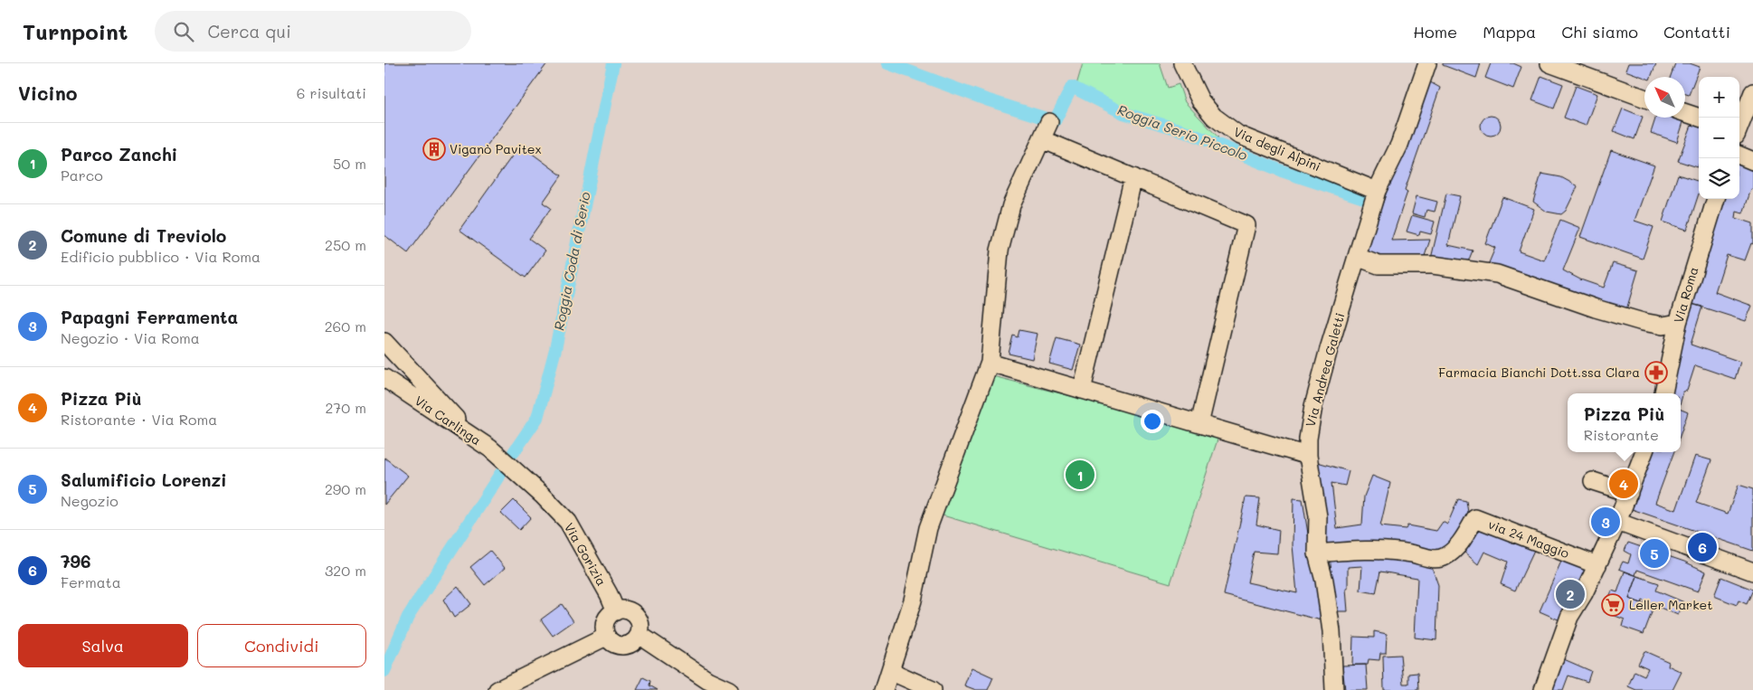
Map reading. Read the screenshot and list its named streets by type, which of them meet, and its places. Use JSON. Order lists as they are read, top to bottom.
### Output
{
  "streets": {
    "street": [
      "Via degli Alpini",
      "Via Roma",
      "Via Andrea Galetti",
      "Via Carlinga",
      "via 24 Maggio",
      "Via Gorizia"
    ]
  },
  "crossings": [
    ["Via degli Alpini", "Via Andrea Galetti"],
    ["Via Andrea Galetti", "via 24 Maggio"],
    ["Via Carlinga", "Via Gorizia"]
  ],
  "water": ["Roggia Serio Piccolo", "Roggia Coda di Serio"],
  "places": {
    "building": ["Viganò Pavitex"],
    "pharmacy": ["Farmacia Bianchi Dott.ssa Clara"],
    "supermarket": ["Leller Market"]
  },
  "north": "top left",
  "page": {
    "header": "Turnpoint",
    "search": "Cerca qui",
    "nav": [
      "Home",
      "Mappa",
      "Chi siamo",
      "Contatti"
    ],
    "heading": ["Vicino", "6 risultati"],
    "map_buttons": ["+", "−"],
    "list": [
      {
        "mark": "1",
        "name": "Parco Zanchi",
        "note": "Parco",
        "value": "50 m"
      },
      {
        "mark": "2",
        "name": "Comune di Treviolo",
        "note": "Edificio pubblico · Via Roma",
        "value": "250 m"
      },
      {
        "mark": "3",
        "name": "Papagni Ferramenta",
        "note": "Negozio · Via Roma",
        "value": "260 m"
      },
      {
        "mark": "4",
        "name": "Pizza Più",
        "note": "Ristorante · Via Roma",
        "value": "270 m"
      },
      {
        "mark": "5",
        "name": "Salumificio Lorenzi",
        "note": "Negozio",
        "value": "290 m"
      },
      {
        "mark": "6",
        "name": "796",
        "note": "Fermata",
        "value": "320 m"
      }
    ],
    "popup": ["Pizza Più", "Ristorante"],
    "pins": [
      "1",
      "4",
      "3",
      "6",
      "5",
      "2"
    ],
    "buttons": ["Salva", "Condividi"]
  }
}
